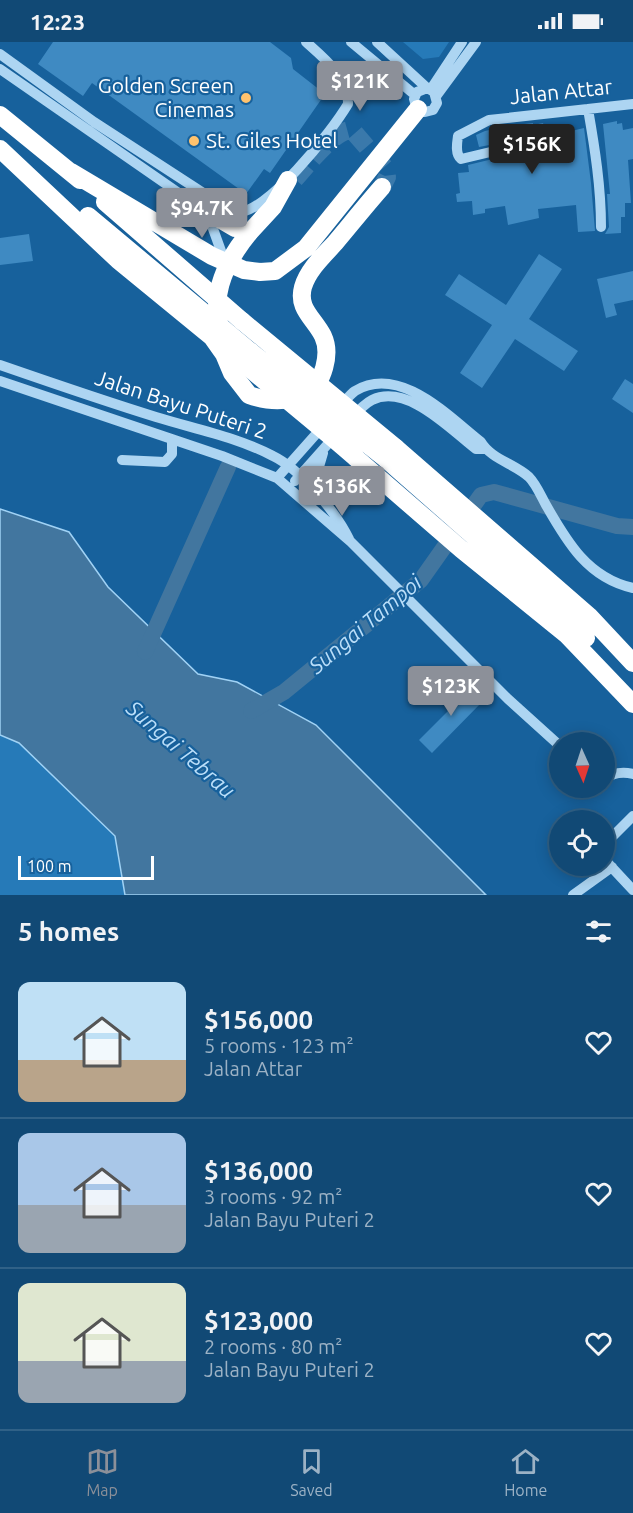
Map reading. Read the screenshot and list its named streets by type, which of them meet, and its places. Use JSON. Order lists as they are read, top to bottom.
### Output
{
  "streets": {
    "street": ["Jalan Attar", "Jalan Bayu Puteri 2"]
  },
  "water": ["Sungai Tampoi", "Sungai Tebrau"],
  "places": ["Golden Screen Cinemas", "St. Giles Hotel"],
  "scale_bar": "100 m",
  "north": "bottom",
  "page": {
    "status": "12:23",
    "price": [
      "$121K",
      "$156K",
      "$94.7K",
      "$136K",
      "$123K"
    ],
    "scale": "100 m",
    "heading": "5 homes",
    "list": [
      {
        "name": "$156,000",
        "note": "5 rooms · 123 m² · Jalan Attar"
      },
      {
        "name": "$136,000",
        "note": "3 rooms · 92 m² · Jalan Bayu Puteri 2"
      },
      {
        "name": "$123,000",
        "note": "2 rooms · 80 m² · Jalan Bayu Puteri 2"
      }
    ],
    "tabs": ["Map", "Saved", "Home"]
  }
}
